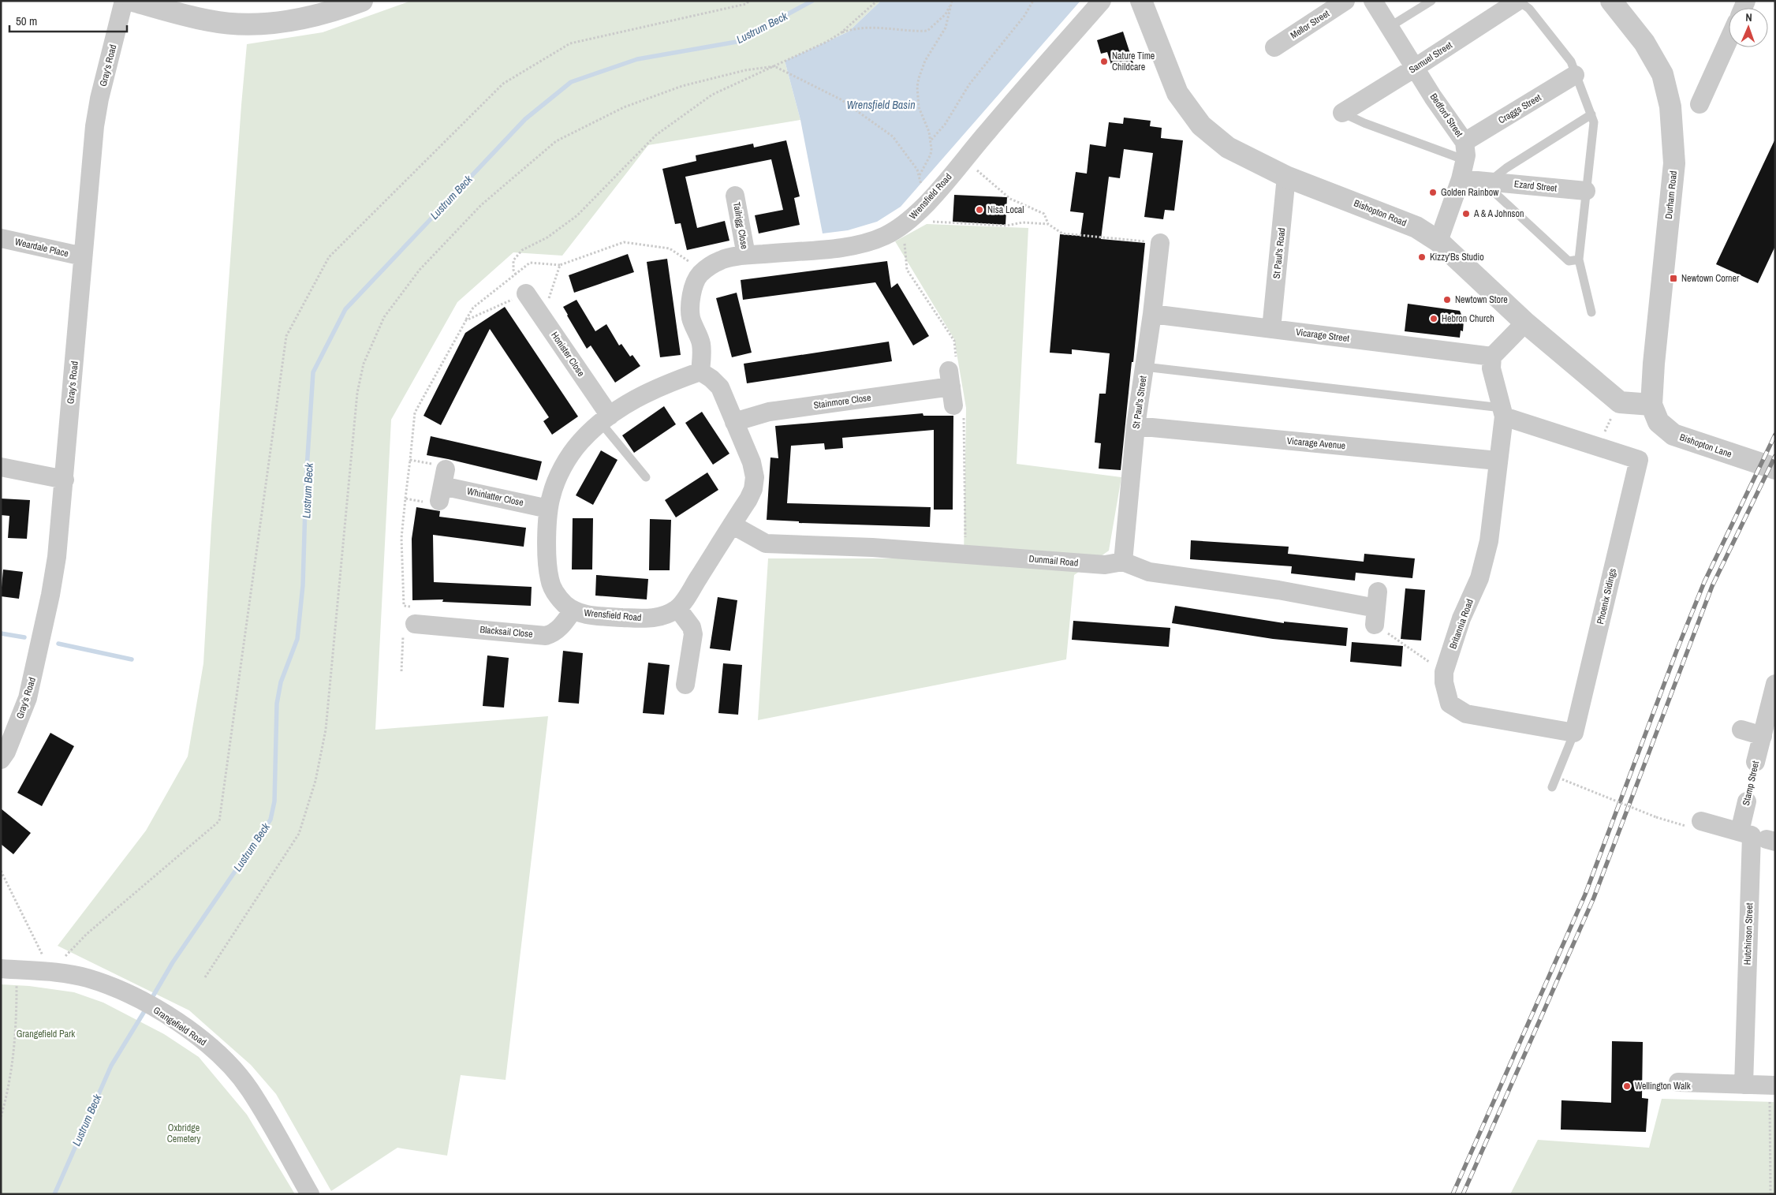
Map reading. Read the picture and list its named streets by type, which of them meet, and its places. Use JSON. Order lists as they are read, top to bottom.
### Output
{
  "streets": {
    "street": [
      "Mellor Street",
      "Samuel Street",
      "Gray's Road",
      "Craggs Street",
      "Bedford Street",
      "Ezard Street",
      "Durham Road",
      "Wrensfield Road",
      "Bishopton Road",
      "Tailrigg Close",
      "Weardale Place",
      "St Paul's Road",
      "Vicarage Street",
      "Honister Close",
      "Stainmore Close",
      "St Paul's Street",
      "Vicarage Avenue",
      "Bishopton Lane",
      "Whinlatter Close",
      "Dunmail Road",
      "Phoenix Sidings",
      "Britannia Road",
      "Blacksail Close",
      "Stamp Street",
      "Hutchinson Street",
      "Grangefield Road"
    ]
  },
  "crossings": [
    ["Samuel Street", "Bedford Street"],
    ["Gray's Road", "Weardale Place"],
    ["Craggs Street", "Bedford Street"],
    ["Durham Road", "Bishopton Road"],
    ["Durham Road", "Bishopton Lane"],
    ["Wrensfield Road", "Tailrigg Close"],
    ["Wrensfield Road", "Honister Close"],
    ["Wrensfield Road", "Whinlatter Close"],
    ["Wrensfield Road", "Blacksail Close"],
    ["Bishopton Road", "St Paul's Road"],
    ["Bishopton Road", "Bishopton Lane"],
    ["St Paul's Road", "Vicarage Street"],
    ["Vicarage Street", "St Paul's Street"],
    ["Vicarage Street", "Britannia Road"],
    ["St Paul's Street", "Vicarage Avenue"],
    ["St Paul's Street", "Dunmail Road"],
    ["Vicarage Avenue", "Britannia Road"],
    ["Phoenix Sidings", "Britannia Road"],
    ["Stamp Street", "Hutchinson Street"]
  ],
  "water": ["Lustrum Beck", "Wrensfield Basin"],
  "parks": ["Grangefield Park", "Oxbridge Cemetery"],
  "places": {
    "other": [
      "Nature Time Childcare",
      "Golden Rainbow",
      "Nisa Local",
      "A & A Johnson",
      "Kizzy'Bs Studio",
      "Newtown Store",
      "Hebron Church",
      "Wellington Walk"
    ],
    "transit": ["Newtown Corner"]
  },
  "scale_bar": "50 m",
  "north": "top"
}
